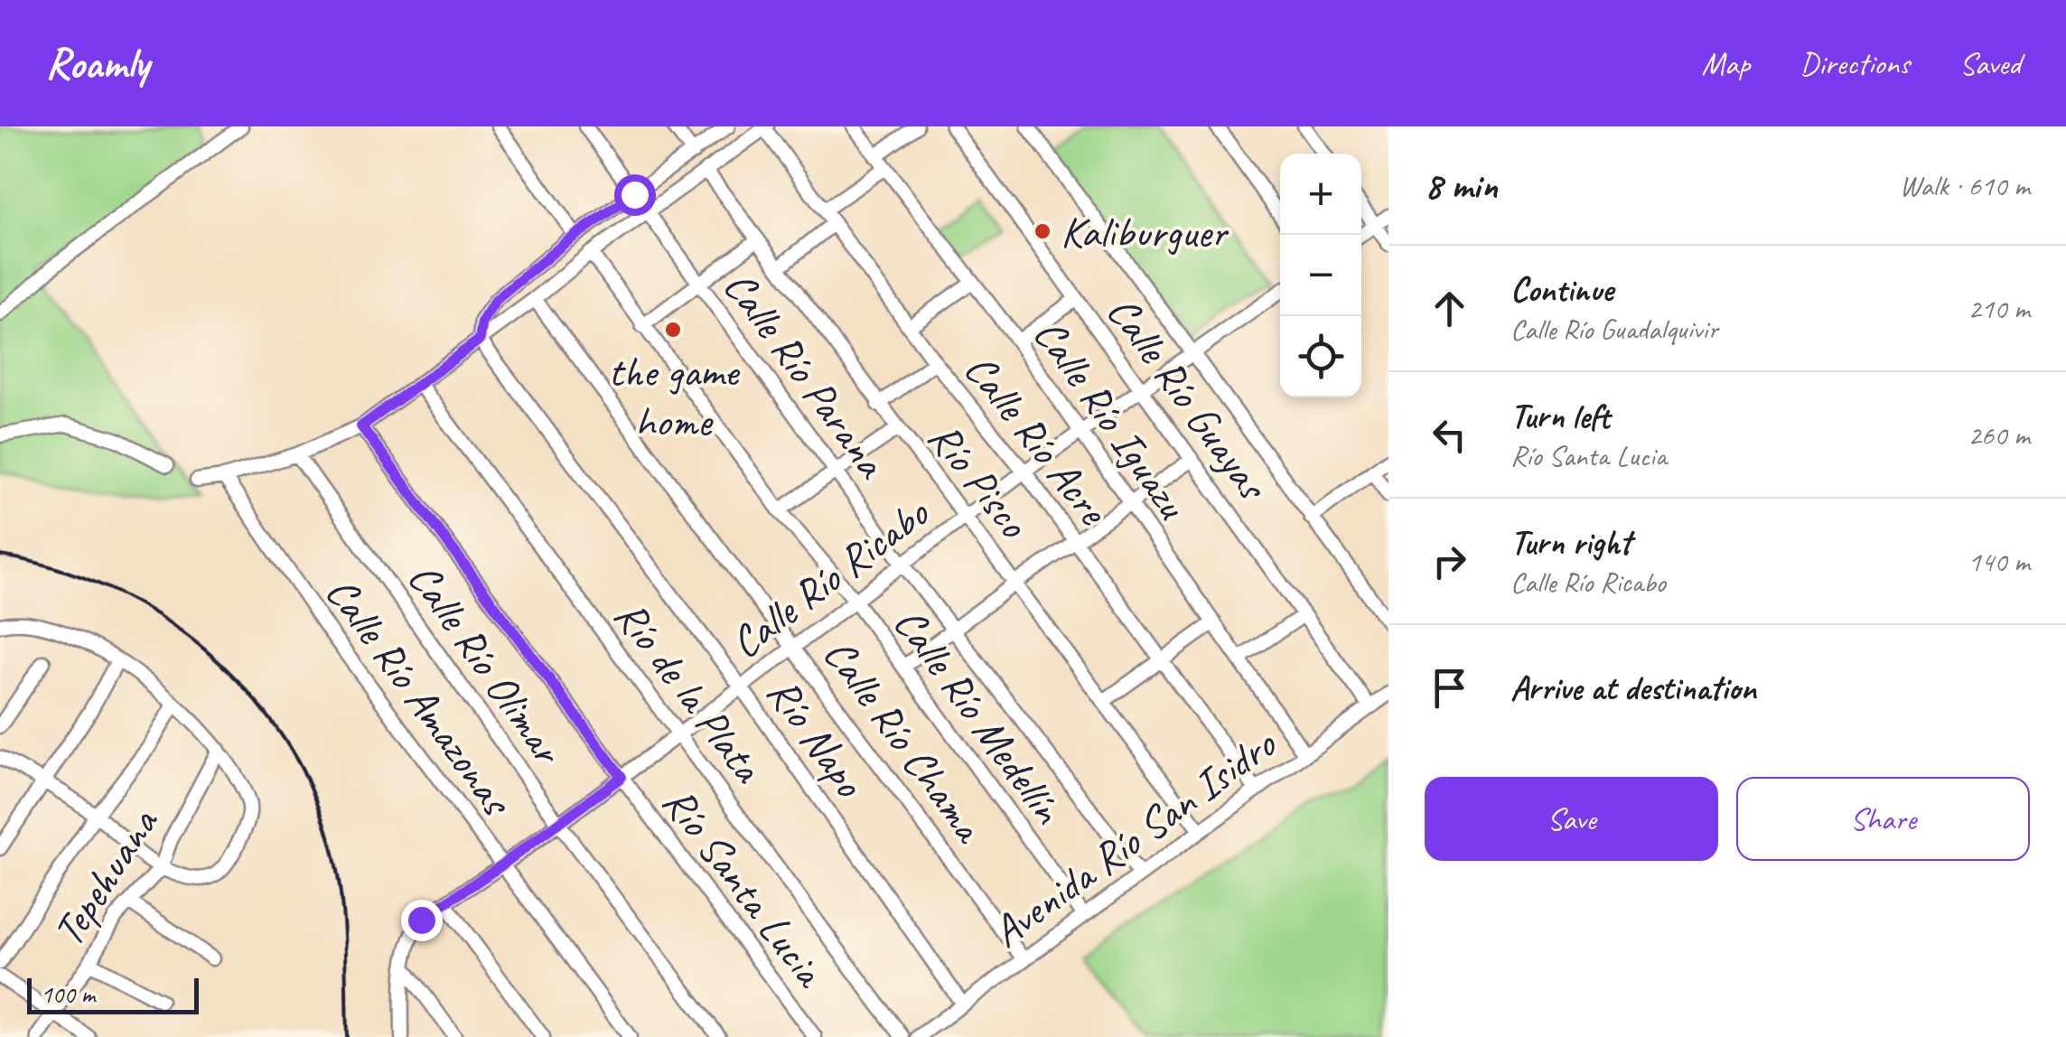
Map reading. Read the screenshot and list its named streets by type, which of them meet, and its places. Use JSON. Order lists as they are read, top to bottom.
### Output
{
  "streets": {
    "street": [
      "Calle Río Parana",
      "Calle Río Guayas",
      "Calle Río Iguazu",
      "Calle Río Acre",
      "Río Pisco",
      "Calle Río Ricabo",
      "Calle Río Olimar",
      "Río de la Plata",
      "Calle Río Amazonas",
      "Calle Río Medellín",
      "Río Napo",
      "Calle Río Chama",
      "Avenida Río San Isidro",
      "Tepehuana",
      "Río Santa Lucia"
    ]
  },
  "crossings": [
    ["Calle Río Parana", "Calle Río Ricabo"],
    ["Calle Río Parana", "Avenida Río San Isidro"],
    ["Calle Río Guayas", "Calle Río Ricabo"],
    ["Calle Río Guayas", "Avenida Río San Isidro"],
    ["Calle Río Iguazu", "Calle Río Ricabo"],
    ["Calle Río Iguazu", "Avenida Río San Isidro"],
    ["Calle Río Acre", "Calle Río Ricabo"],
    ["Calle Río Acre", "Avenida Río San Isidro"],
    ["Río Pisco", "Calle Río Ricabo"],
    ["Río Pisco", "Avenida Río San Isidro"],
    ["Calle Río Ricabo", "Calle Río Olimar"],
    ["Calle Río Ricabo", "Río de la Plata"],
    ["Calle Río Ricabo", "Calle Río Amazonas"],
    ["Calle Río Ricabo", "Calle Río Medellín"],
    ["Calle Río Ricabo", "Río Napo"],
    ["Calle Río Ricabo", "Calle Río Chama"],
    ["Calle Río Ricabo", "Río Santa Lucia"],
    ["Calle Río Medellín", "Avenida Río San Isidro"],
    ["Río Napo", "Avenida Río San Isidro"],
    ["Calle Río Chama", "Avenida Río San Isidro"]
  ],
  "places": ["Kaliburguer", "the game home"],
  "scale_bar": "100 m",
  "page": {
    "header": "Roamly",
    "nav": ["Map", "Directions", "Saved"],
    "heading": ["8 min", "Walk · 610 m"],
    "map_buttons": ["+", "−"],
    "list": [
      ["Continue", "Calle Río Guadalquivir", "210 m"],
      ["Turn left", "Río Santa Lucia", "260 m"],
      ["Turn right", "Calle Río Ricabo", "140 m"],
      "Arrive at destination"
    ],
    "buttons": ["Save", "Share"],
    "scale": "100 m"
  }
}
